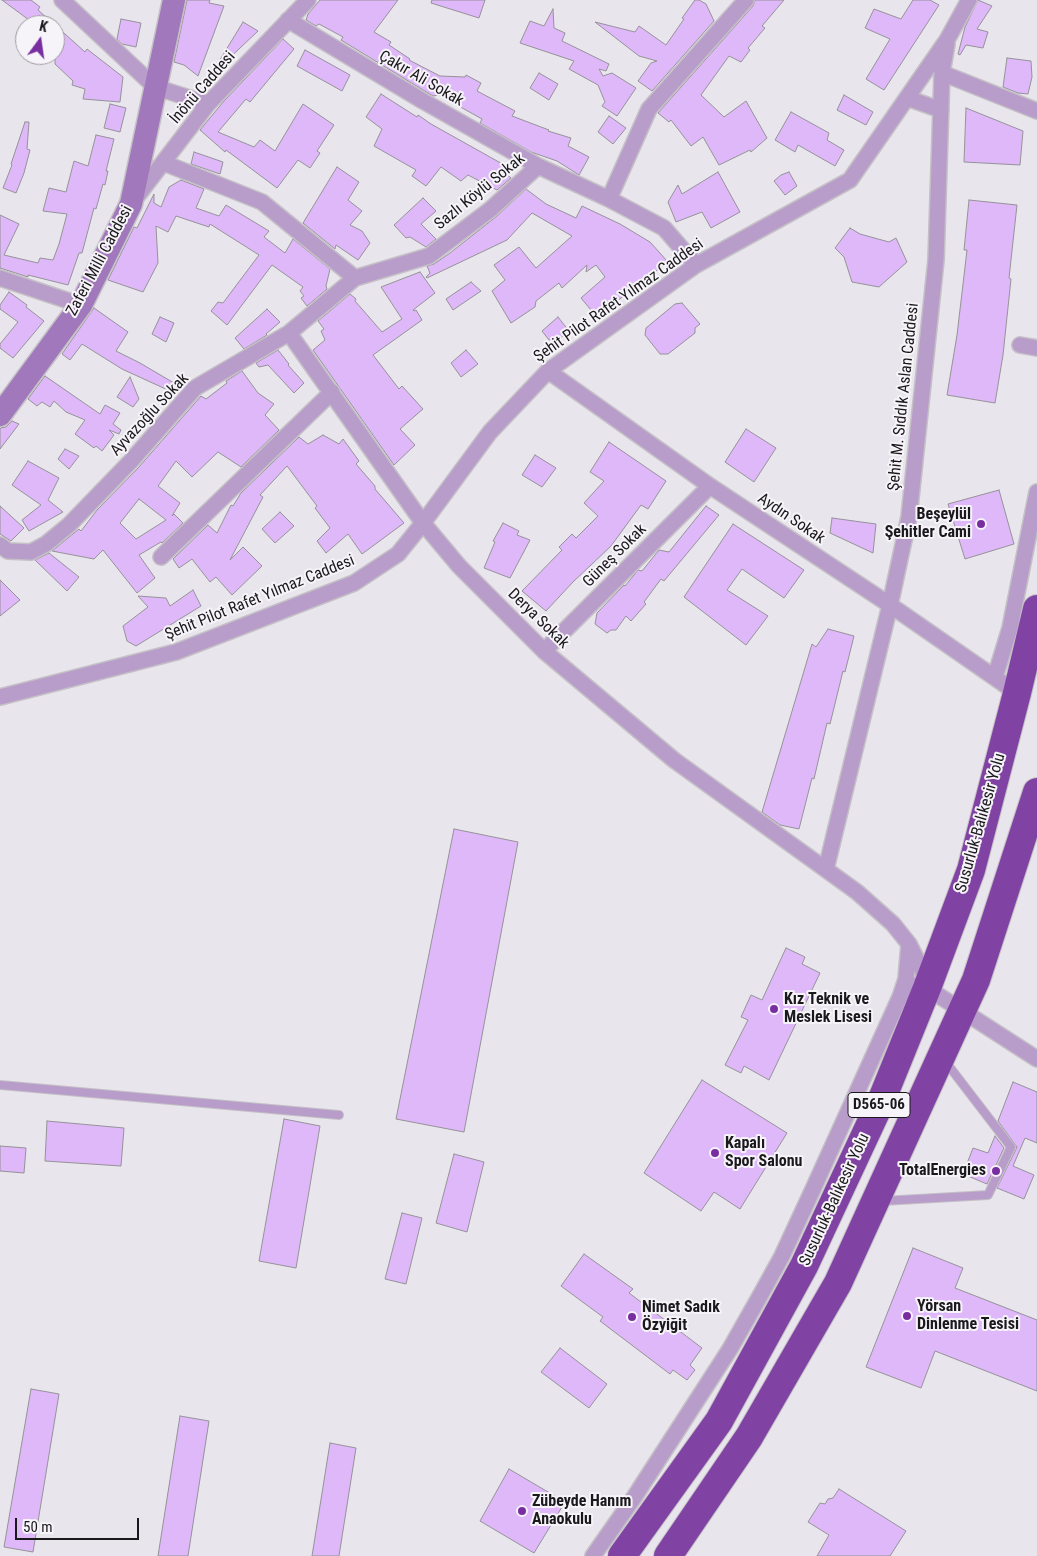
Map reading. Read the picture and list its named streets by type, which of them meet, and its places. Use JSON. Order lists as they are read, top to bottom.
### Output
{
  "streets": {
    "highway": ["Susurluk-Balıkesir Yolu", "D565-06"],
    "street": [
      "Çakır Ali Sokak",
      "İnönü Caddesi",
      "Sazlı Köylü Sokak",
      "Zaferi Milli Caddesi",
      "Şehit Pilot Rafet Yılmaz Caddesi",
      "Şehit M. Sıddık Aslan Caddesi",
      "Ayvazoğlu Sokak",
      "Aydın Sokak",
      "Güneş Sokak",
      "Derya Sokak"
    ]
  },
  "crossings": [
    ["Çakır Ali Sokak", "İnönü Caddesi"],
    ["Çakır Ali Sokak", "Sazlı Köylü Sokak"],
    ["İnönü Caddesi", "Zaferi Milli Caddesi"],
    ["Sazlı Köylü Sokak", "Şehit Pilot Rafet Yılmaz Caddesi"],
    ["Sazlı Köylü Sokak", "Ayvazoğlu Sokak"],
    ["Şehit Pilot Rafet Yılmaz Caddesi", "Şehit M. Sıddık Aslan Caddesi"],
    ["Şehit Pilot Rafet Yılmaz Caddesi", "Aydın Sokak"],
    ["Şehit Pilot Rafet Yılmaz Caddesi", "Derya Sokak"],
    ["Şehit M. Sıddık Aslan Caddesi", "Aydın Sokak"],
    ["Şehit M. Sıddık Aslan Caddesi", "Derya Sokak"],
    ["Ayvazoğlu Sokak", "Derya Sokak"],
    ["Aydın Sokak", "Güneş Sokak"],
    ["Aydın Sokak", "Susurluk-Balıkesir Yolu"],
    ["Güneş Sokak", "Derya Sokak"],
    ["Derya Sokak", "Susurluk-Balıkesir Yolu"]
  ],
  "places": [
    "Beşeylül Şehitler Cami",
    "Kız Teknik ve Meslek Lisesi",
    "Kapalı Spor Salonu",
    "TotalEnergies",
    "Yörsan Dinlenme Tesisi",
    "Nimet Sadık Özyiğit",
    "Zübeyde Hanım Anaokulu"
  ],
  "scale_bar": "50 m",
  "north": "top"
}
